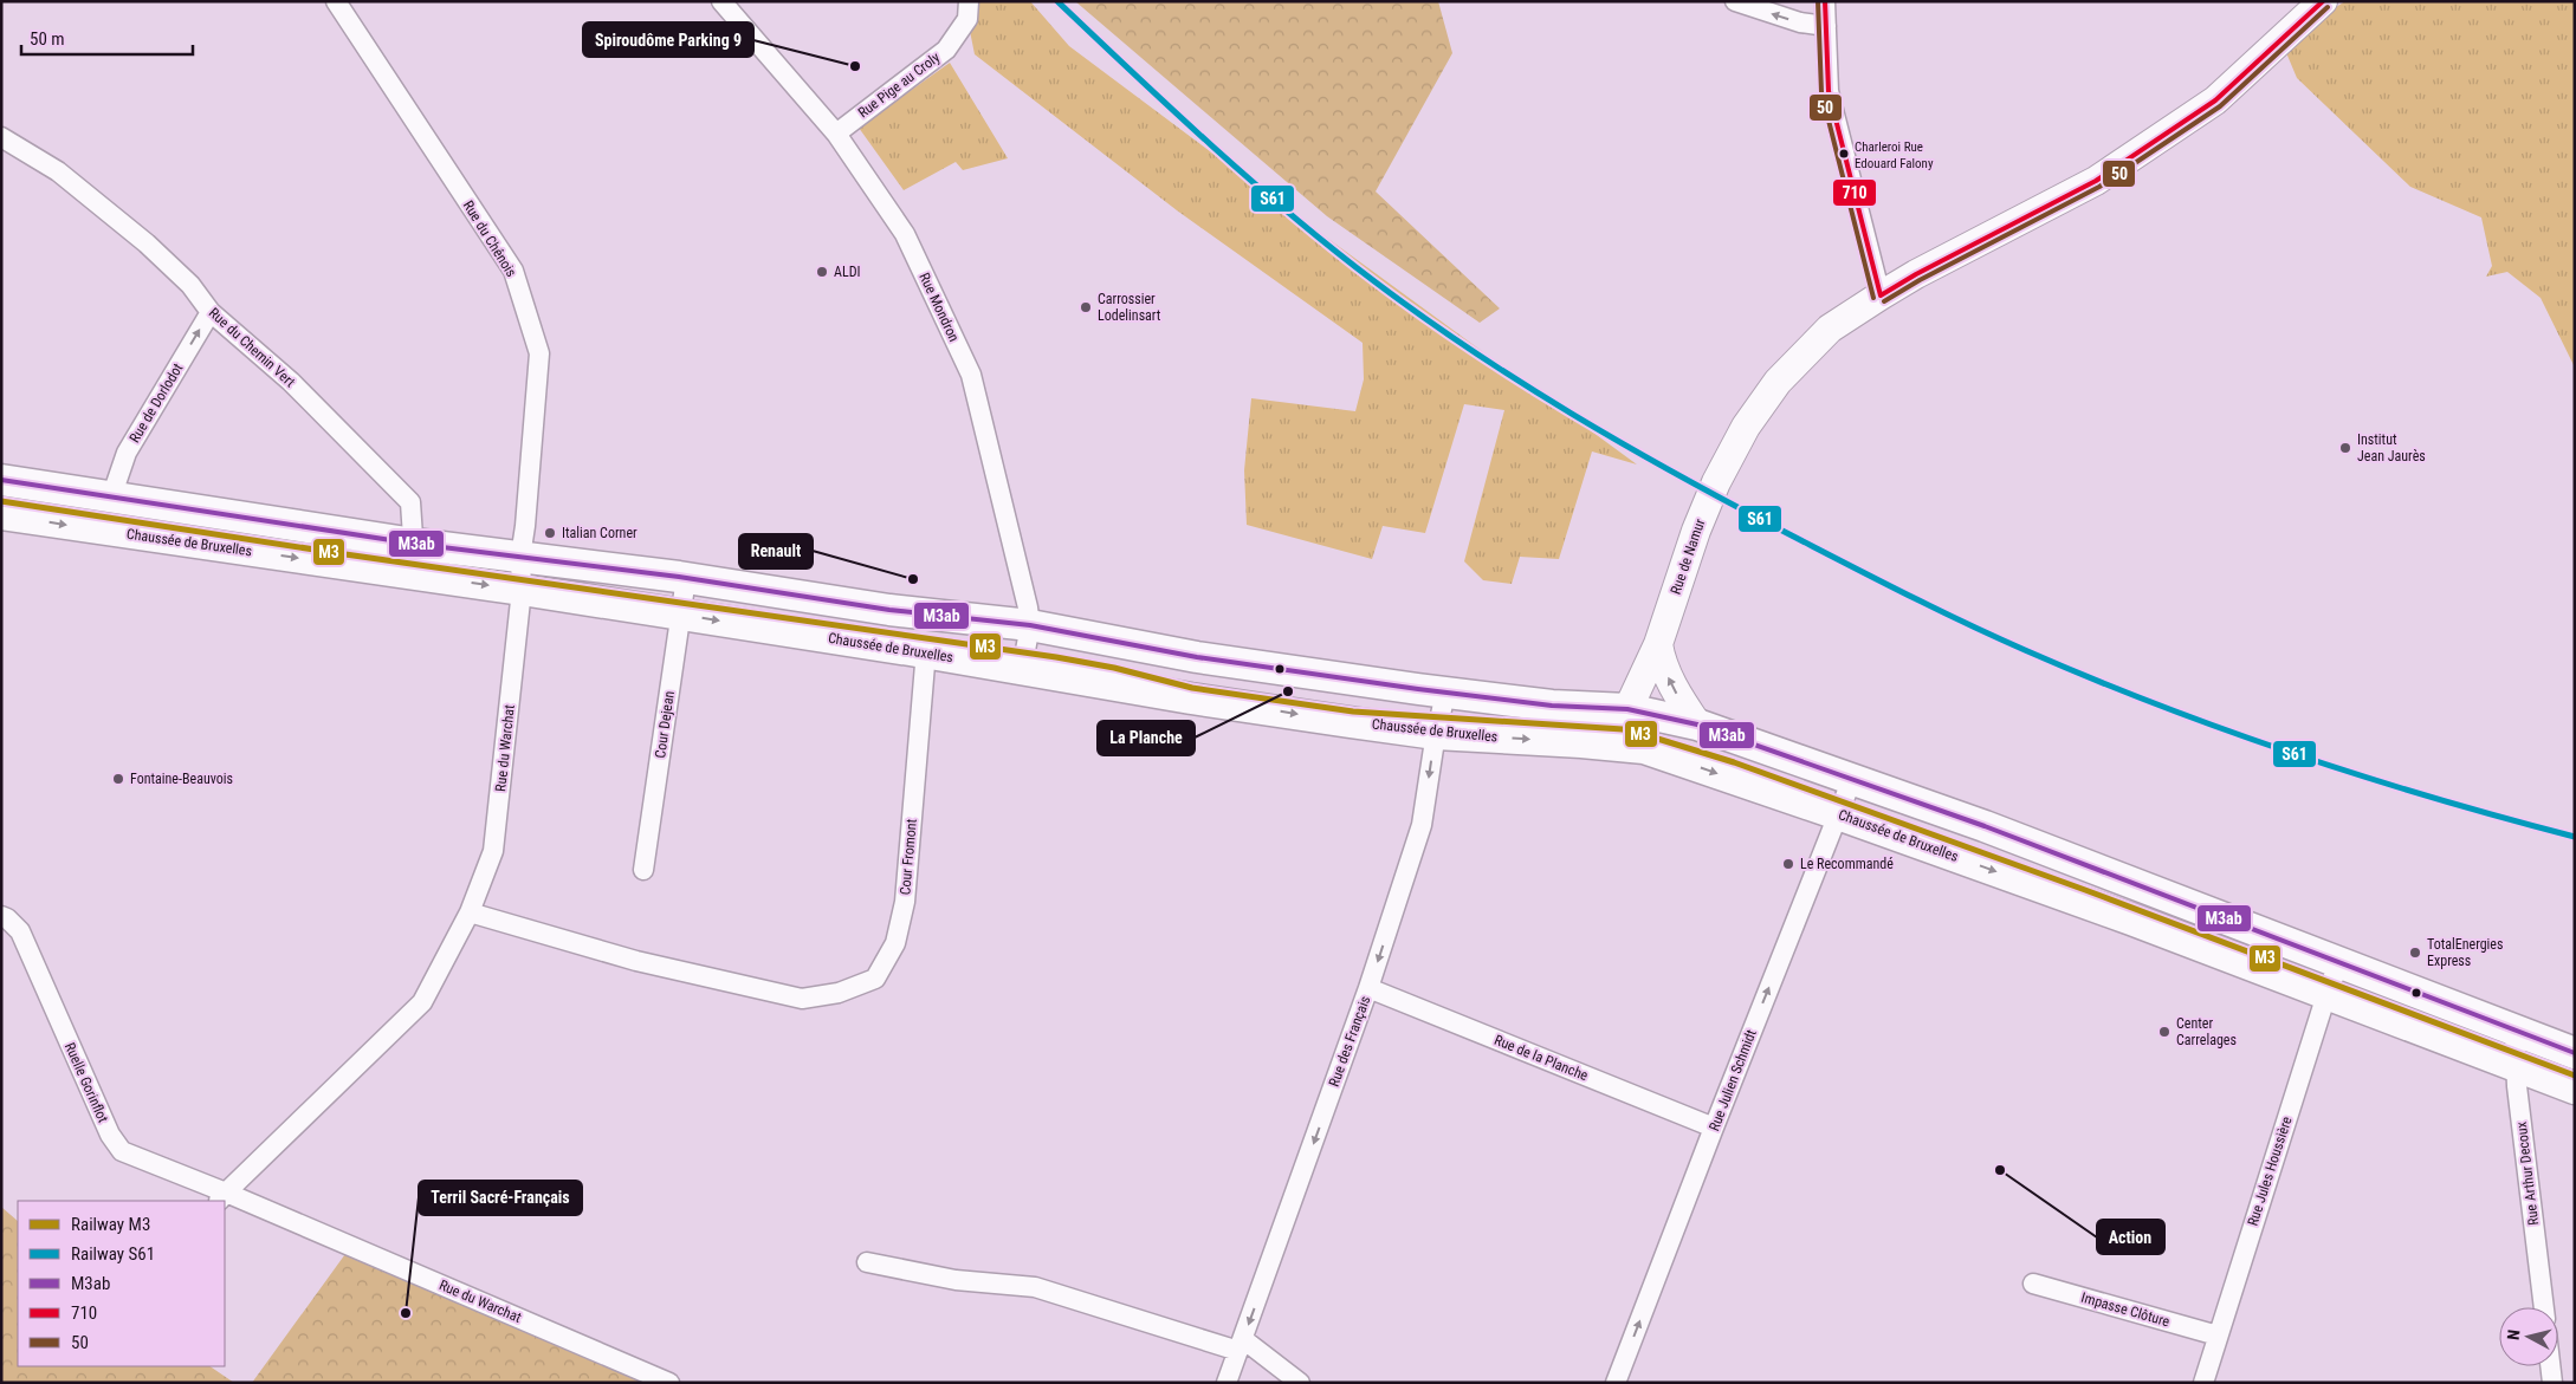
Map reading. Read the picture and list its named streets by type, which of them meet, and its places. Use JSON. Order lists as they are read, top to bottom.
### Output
{
  "streets": {
    "main road": ["Chaussée de Bruxelles", "Rue de Namur"],
    "street": [
      "Rue Pige au Croly",
      "Rue du Chênois",
      "Rue Mondron",
      "Rue du Chemin Vert",
      "Rue de Dorlodot",
      "Cour Dejean",
      "Rue du Warchat",
      "Cour Fromont",
      "Rue des Français",
      "Rue de la Planche",
      "Rue Julien Schmidt",
      "Ruelle Gorinflot",
      "Rue Jules Houssière",
      "Rue Arthur Decoux",
      "Impasse Clôture"
    ]
  },
  "crossings": [
    ["Rue Pige au Croly", "Rue Mondron"],
    ["Rue du Chênois", "Chaussée de Bruxelles"],
    ["Rue du Chênois", "Rue du Warchat"],
    ["Rue Mondron", "Chaussée de Bruxelles"],
    ["Rue du Chemin Vert", "Rue de Dorlodot"],
    ["Rue du Chemin Vert", "Chaussée de Bruxelles"],
    ["Rue de Dorlodot", "Chaussée de Bruxelles"],
    ["Chaussée de Bruxelles", "Rue de Namur"],
    ["Chaussée de Bruxelles", "Cour Dejean"],
    ["Chaussée de Bruxelles", "Rue du Warchat"],
    ["Chaussée de Bruxelles", "Cour Fromont"],
    ["Chaussée de Bruxelles", "Rue des Français"],
    ["Chaussée de Bruxelles", "Rue Julien Schmidt"],
    ["Chaussée de Bruxelles", "Rue Jules Houssière"],
    ["Chaussée de Bruxelles", "Rue Arthur Decoux"],
    ["Rue du Warchat", "Cour Fromont"],
    ["Rue du Warchat", "Ruelle Gorinflot"],
    ["Rue des Français", "Rue de la Planche"],
    ["Rue de la Planche", "Rue Julien Schmidt"],
    ["Rue Jules Houssière", "Impasse Clôture"]
  ],
  "one_way": ["Rue de Dorlodot", "Rue des Français", "Rue Julien Schmidt"],
  "places": [
    "Spiroudôme Parking 9",
    "Charleroi Rue Edouard Falony",
    "ALDI",
    "Carrossier Lodelinsart",
    "Institut Jean Jaurès",
    "Italian Corner",
    "Renault",
    "La Planche",
    "Fontaine-Beauvois",
    "Le Recommandé",
    "TotalEnergies Express",
    "Center Carrelages",
    "Action",
    "Terril Sacré-Français"
  ],
  "lines": [
    "rail line S61",
    "transit line 710",
    "transit line 50",
    "transit line M3ab",
    "rail line M3"
  ],
  "legend": [
    "Railway M3",
    "Railway S61",
    "M3ab",
    "710",
    "50"
  ],
  "scale_bar": "50 m",
  "north": "left"
}
